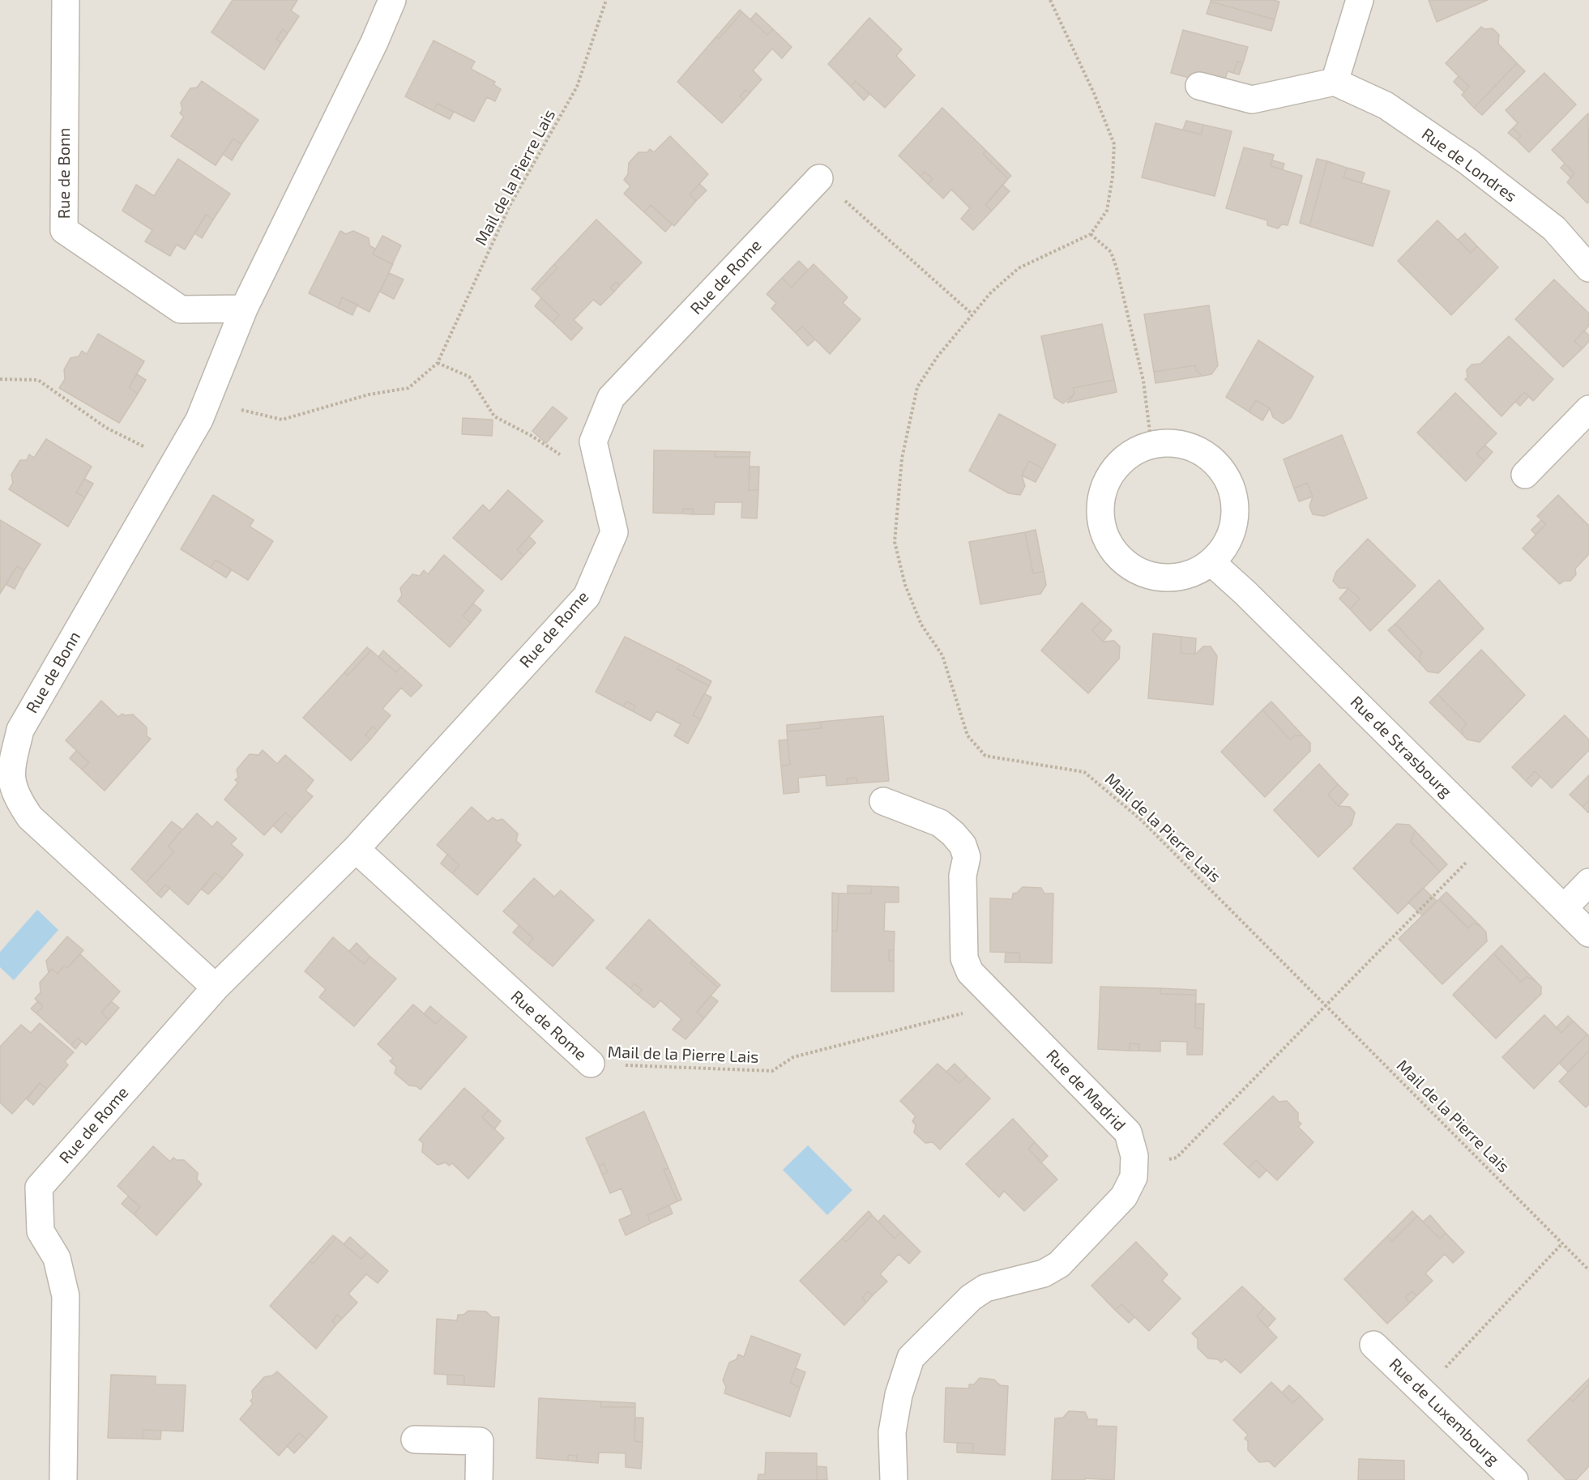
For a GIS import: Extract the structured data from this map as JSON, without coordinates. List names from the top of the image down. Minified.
{"streets":{"street":["Rue de Londres","Rue de Bonn","Rue de Rome","Rue de Strasbourg","Rue de Madrid","Rue de Luxembourg"],"path":["Mail de la Pierre Lais"]},"crossings":[["Rue de Bonn","Mail de la Pierre Lais"],["Rue de Bonn","Rue de Rome"],["Mail de la Pierre Lais","Rue de Rome"],["Mail de la Pierre Lais","Rue de Madrid"]]}
